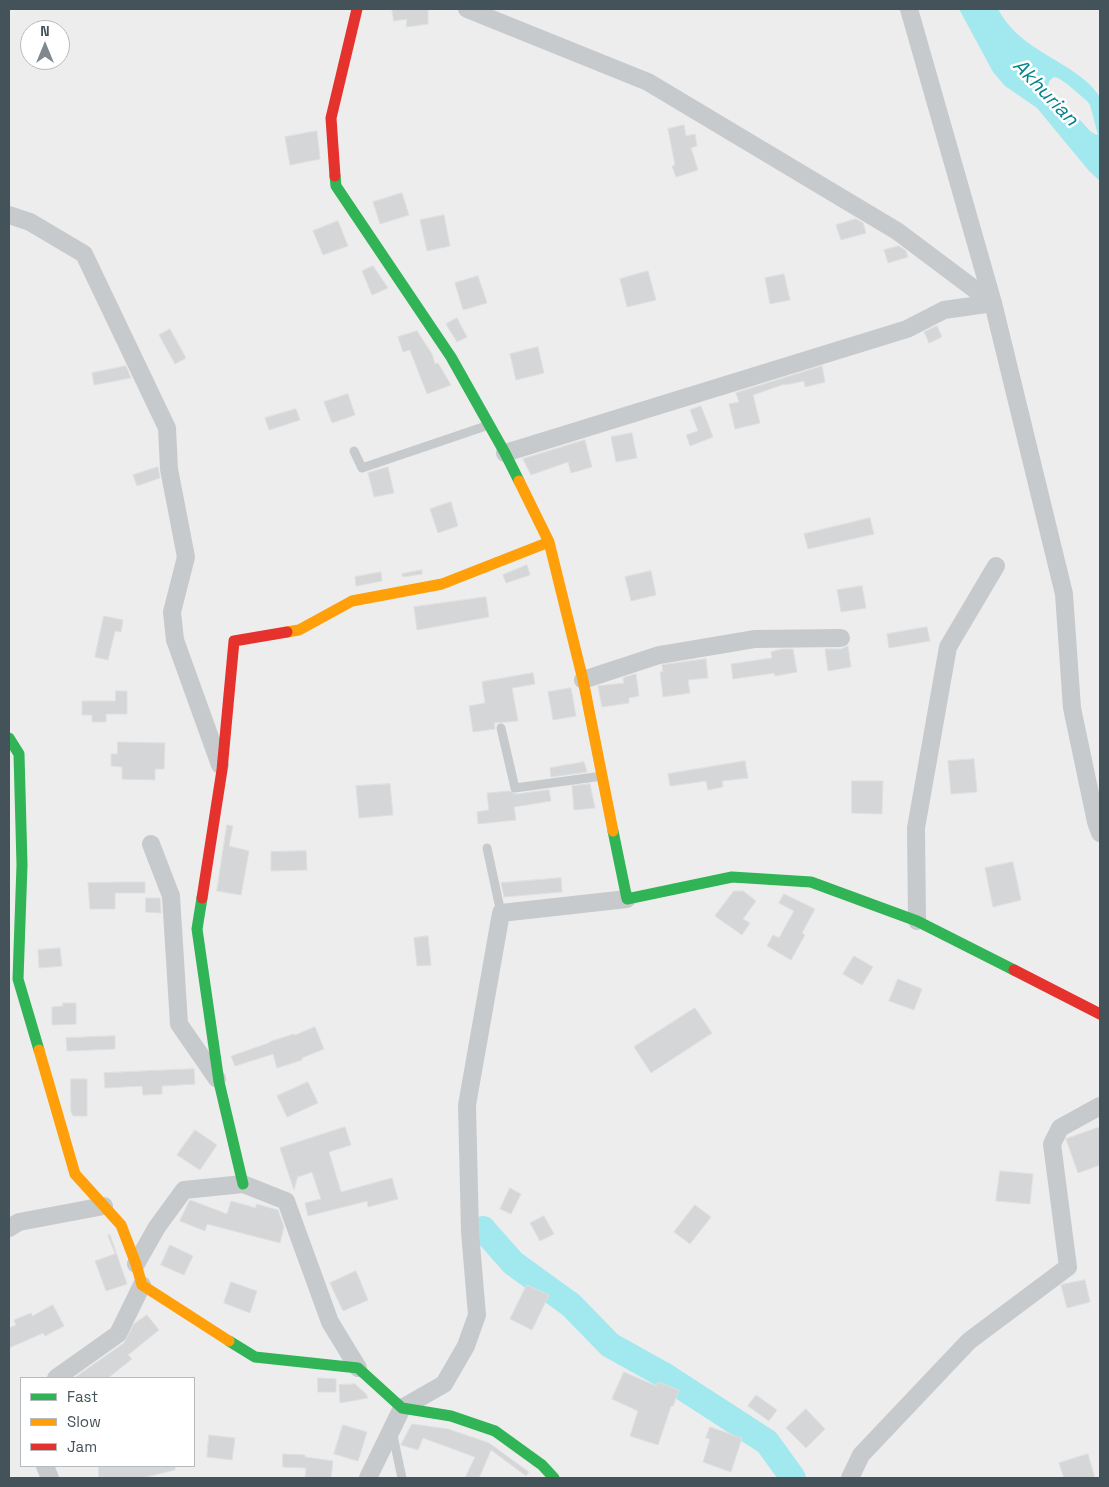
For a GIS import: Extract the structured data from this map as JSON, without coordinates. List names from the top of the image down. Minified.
{"water":["Akhurian"],"legend":["Fast","Slow","Jam"],"north":"top"}
